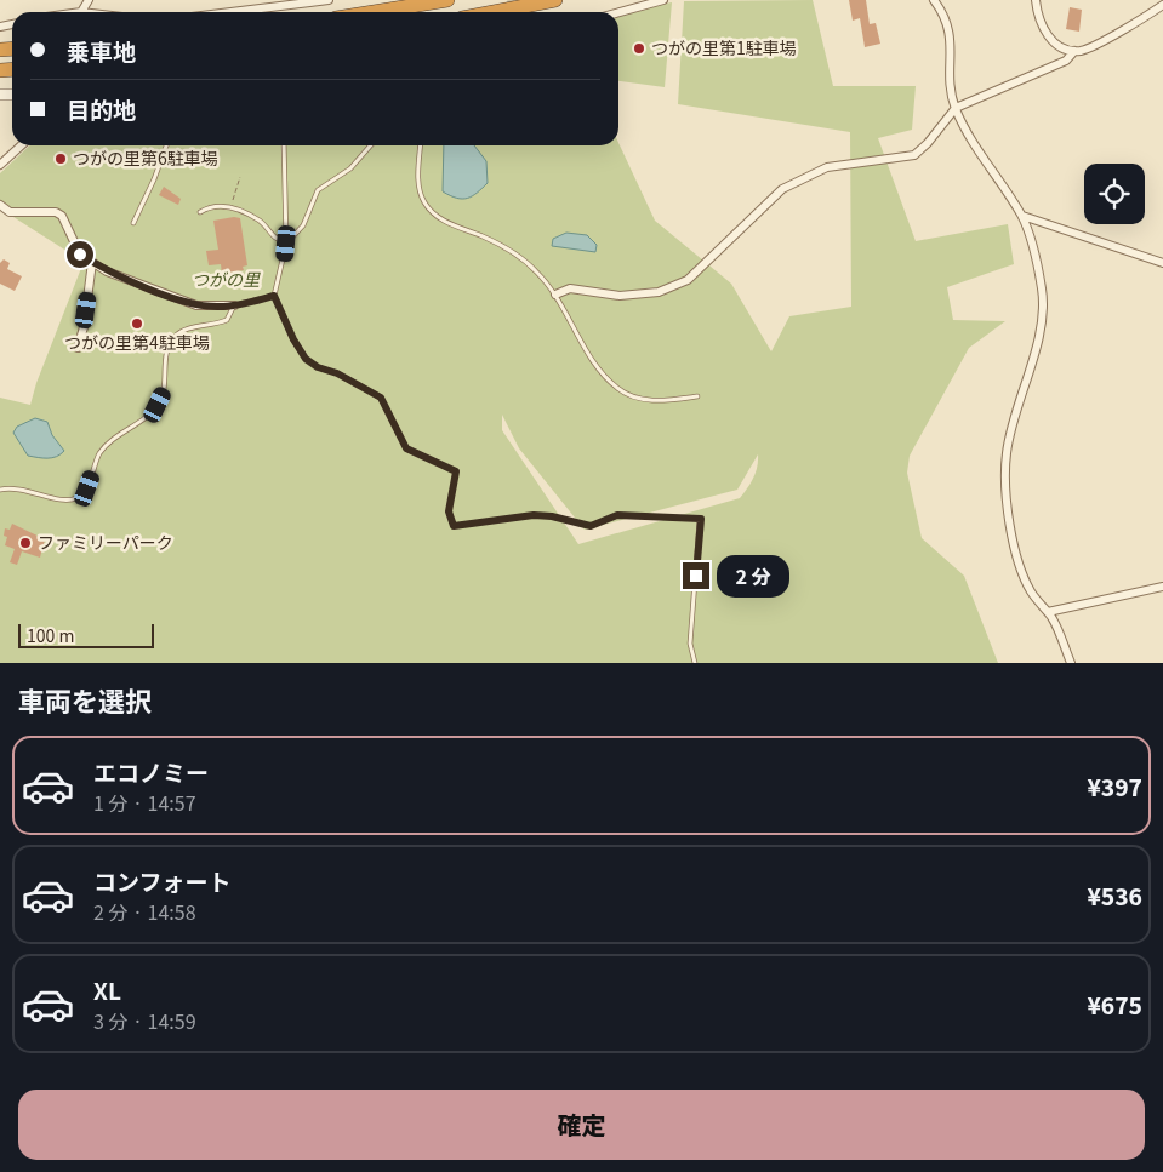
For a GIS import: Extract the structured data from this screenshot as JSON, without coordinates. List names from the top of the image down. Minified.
{"parks":["つがの里"],"places":["つがの里第1駐車場","つがの里第6駐車場","つがの里第4駐車場","ファミリーパーク"],"scale_bar":"100 m","page":{"banner":["乗車地","目的地"],"bubble":"2 分","scale":"100 m","heading":"車両を選択","list":[{"name":"エコノミー","note":"1 分 · 14:57","value":"¥397"},{"name":"コンフォート","note":"2 分 · 14:58","value":"¥536"},{"name":"XL","note":"3 分 · 14:59","value":"¥675"}],"buttons":"確定"}}
